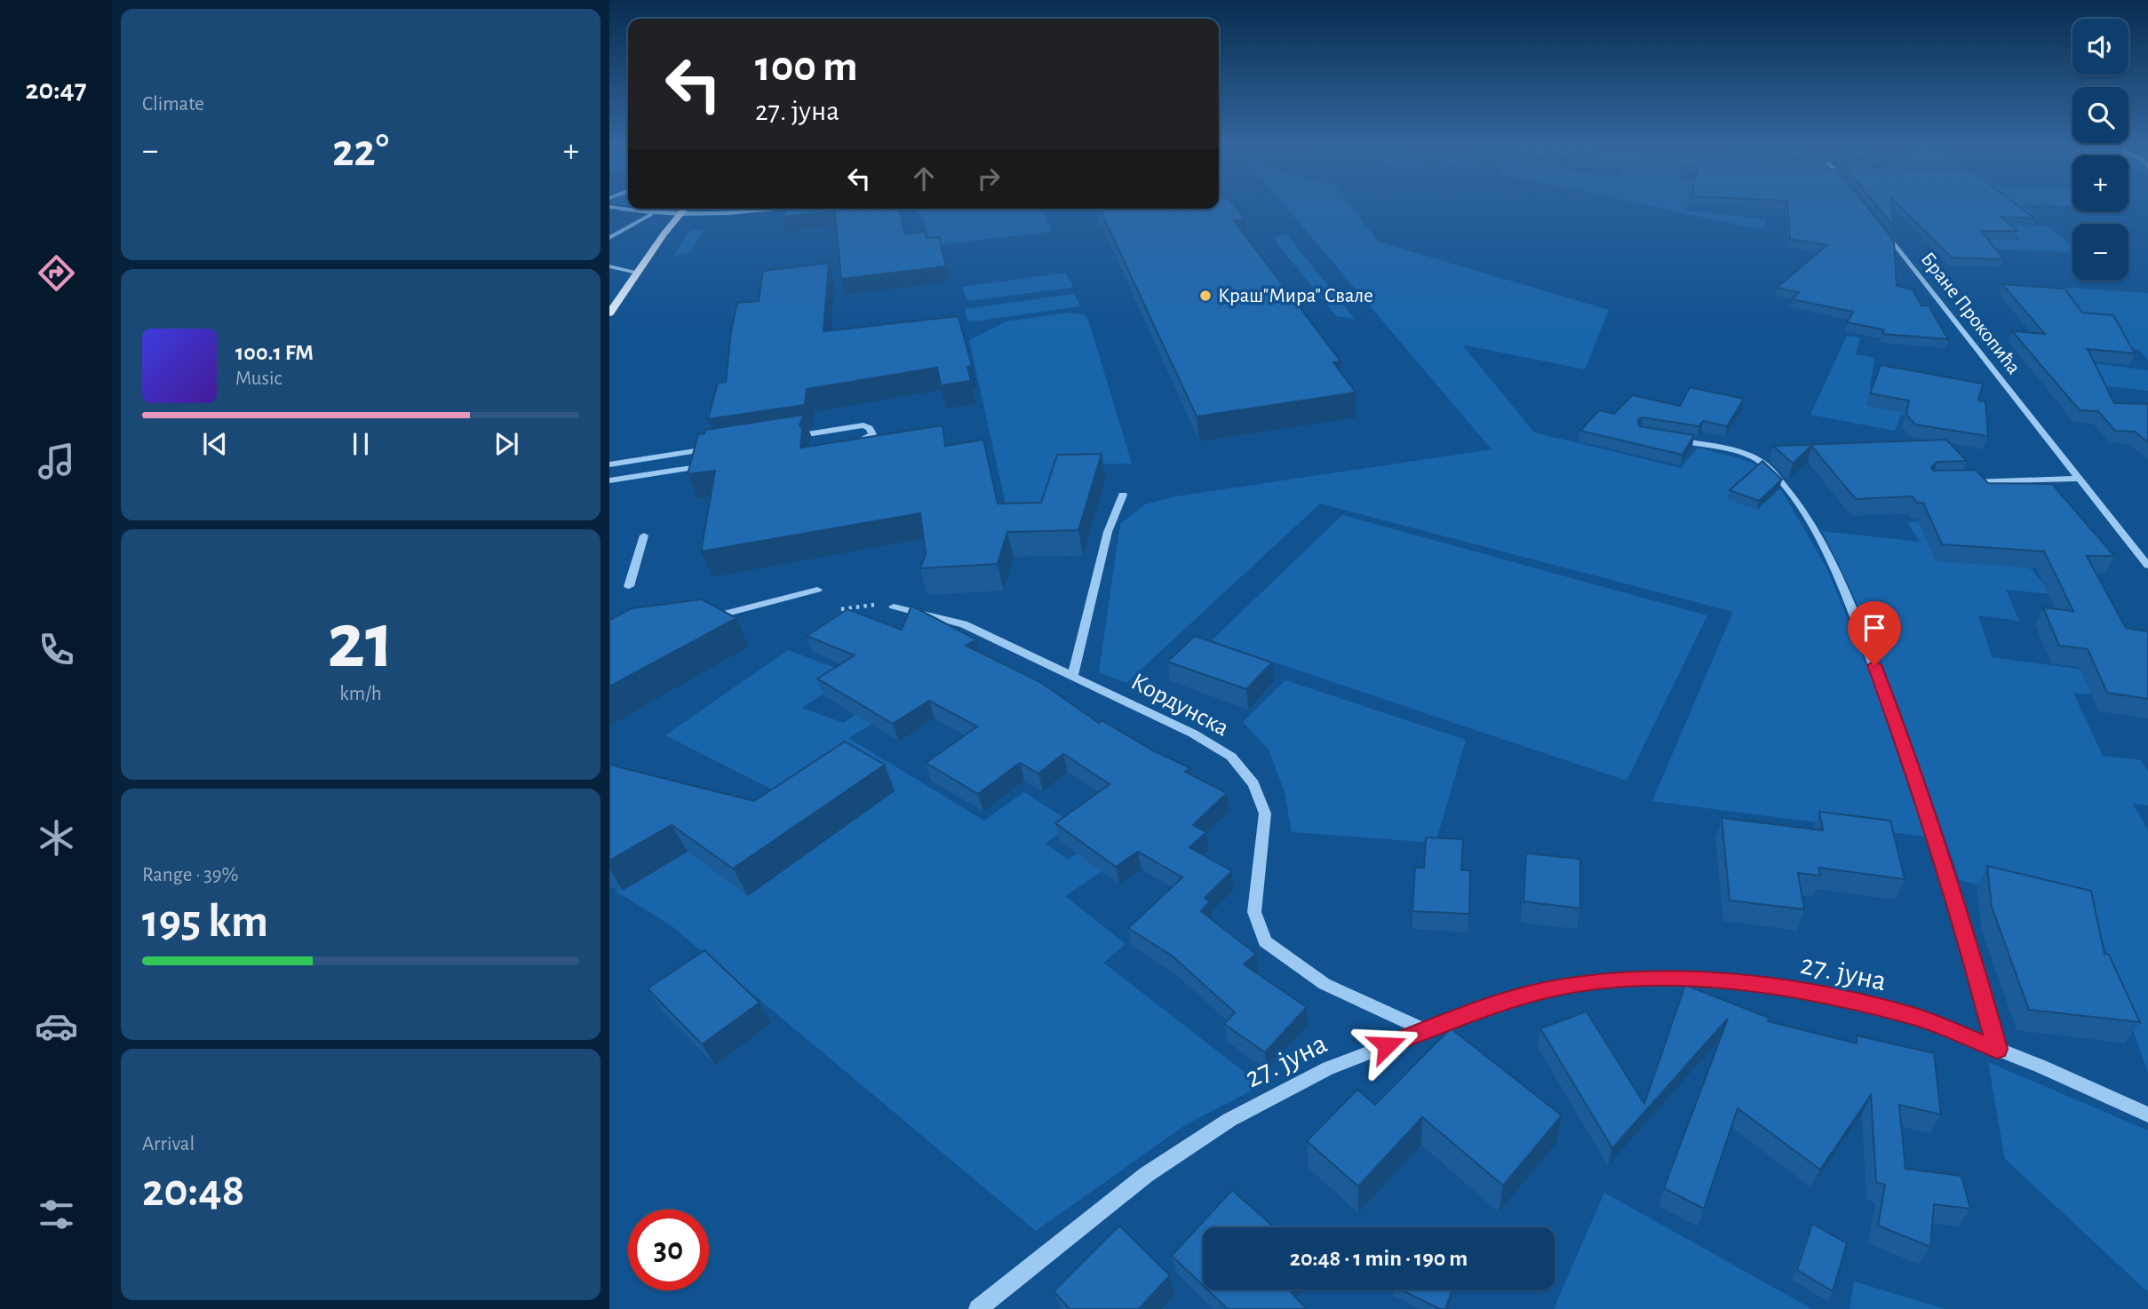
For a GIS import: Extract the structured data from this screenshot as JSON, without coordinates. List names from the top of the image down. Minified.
{"streets":{"street":["Бране Прокопића","Кордунска","27. јуна"]},"crossings":[["Кордунска","27. јуна"]],"places":["Краш\"Мира\" Свале"],"page":{"tabs":"20:47","tile":["Climate",["21","km/h"],["Range · 39%","195 km"],["Arrival","20:48"]],"map_buttons":["+","−"],"turn":["100 m","27. јуна"],"heat":["−","22°","+"],"song":["100.1 FM","Music"],"limit":"30","trip":"20:48 · 1 min · 190 m"}}
